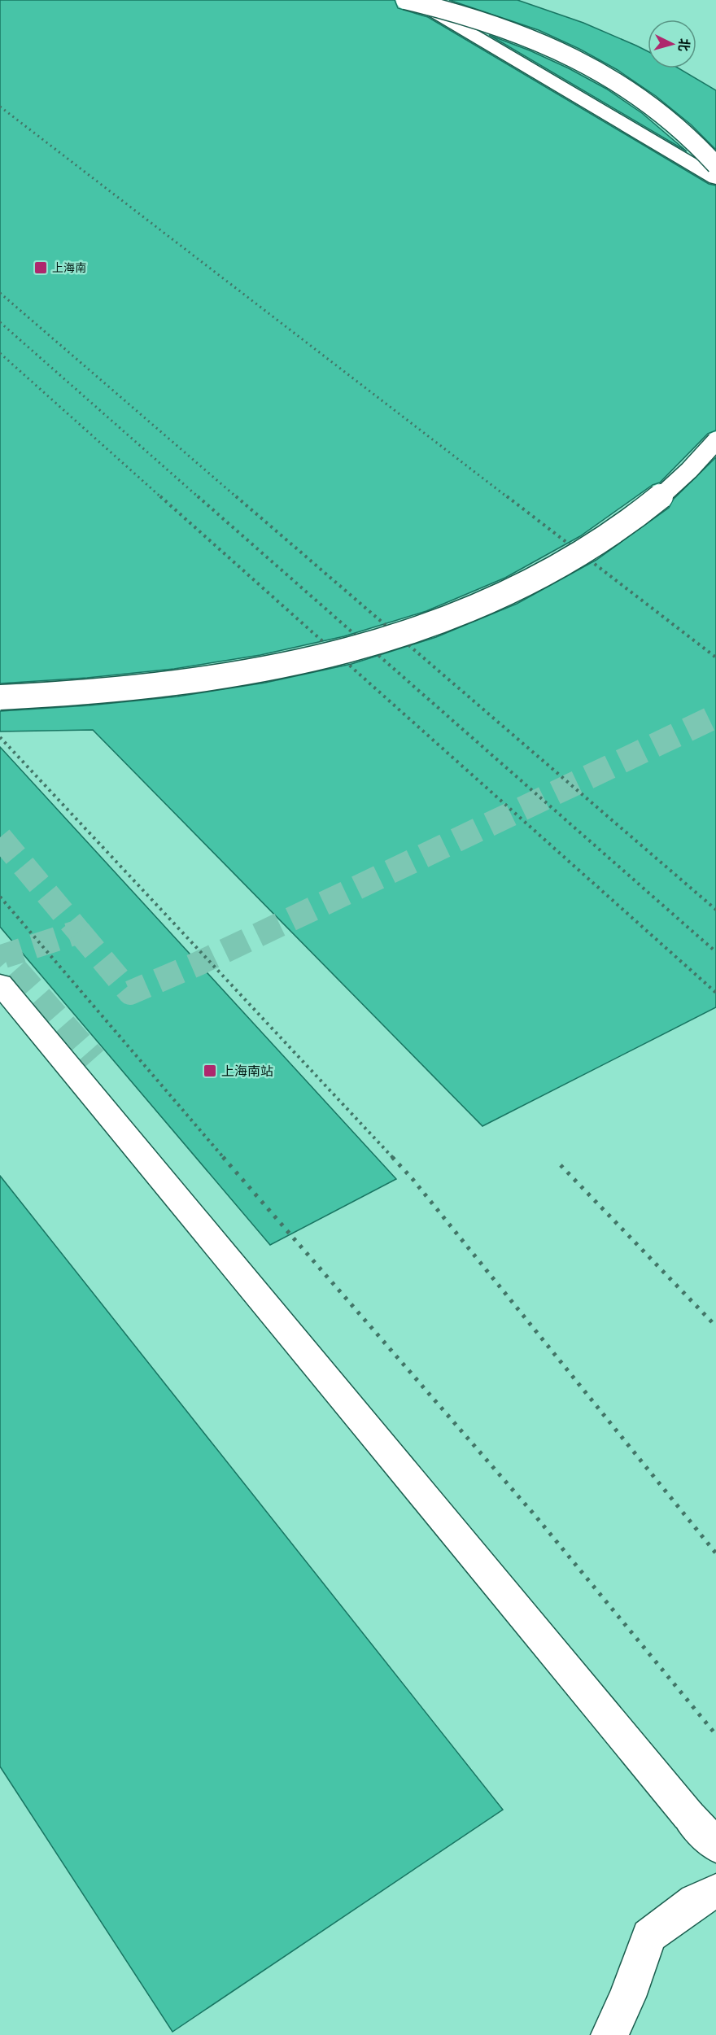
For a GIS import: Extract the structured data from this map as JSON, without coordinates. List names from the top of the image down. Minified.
{"places":{"transit":["上海南","上海南站"]},"north":"right"}
